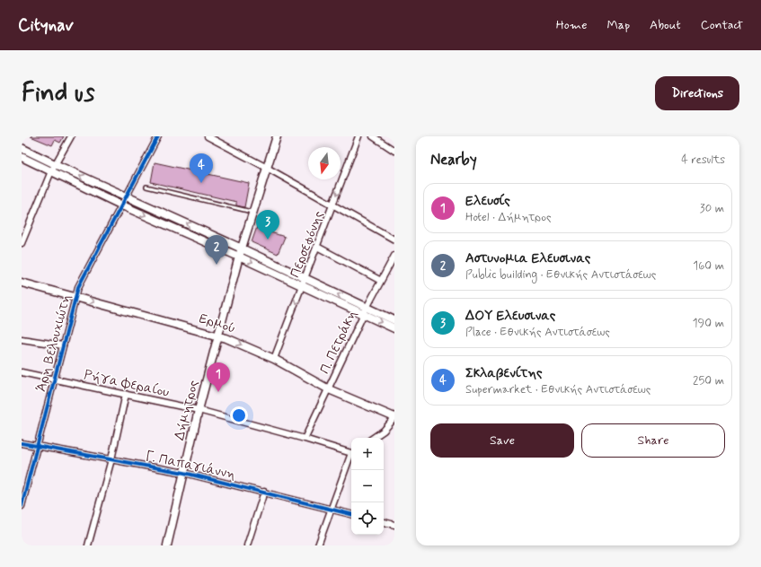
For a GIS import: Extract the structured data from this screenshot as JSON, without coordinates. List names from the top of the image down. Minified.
{"streets":{"street":["Περσεφόνης","Ερμού","Π. Πετράκη","Άρη Βελουχιώτη","Ρήγα Φεραίου","Δήμητρος","Γ. Παπαγιάννη"]},"crossings":[["Περσεφόνης","Ερμού"],["Ερμού","Π. Πετράκη"],["Ερμού","Άρη Βελουχιώτη"],["Ερμού","Δήμητρος"],["Π. Πετράκη","Ρήγα Φεραίου"],["Άρη Βελουχιώτη","Ρήγα Φεραίου"],["Άρη Βελουχιώτη","Γ. Παπαγιάννη"],["Ρήγα Φεραίου","Δήμητρος"],["Δήμητρος","Γ. Παπαγιάννη"]],"one_way":["Περσεφόνης","Ερμού"],"north":"bottom","page":{"header":"Citynav","nav":["Home","Map","About","Contact"],"buttons":["Directions",["Save","Share"]],"title":"Find us","heading":["Nearby","4 results"],"pins":["4","3","2","1"],"list":[{"mark":"1","name":"Ελευσίς","note":"Hotel · Δήμητρος","value":"30 m"},{"mark":"2","name":"Αστυνομια Ελευσινας","note":"Public building · Εθνικής Αντιστάσεως","value":"160 m"},{"mark":"3","name":"ΔΟΥ Ελευσινας","note":"Place · Εθνικής Αντιστάσεως","value":"190 m"},{"mark":"4","name":"Σκλαβενίτης","note":"Supermarket · Εθνικής Αντιστάσεως","value":"250 m"}],"map_buttons":["+","−"]}}
